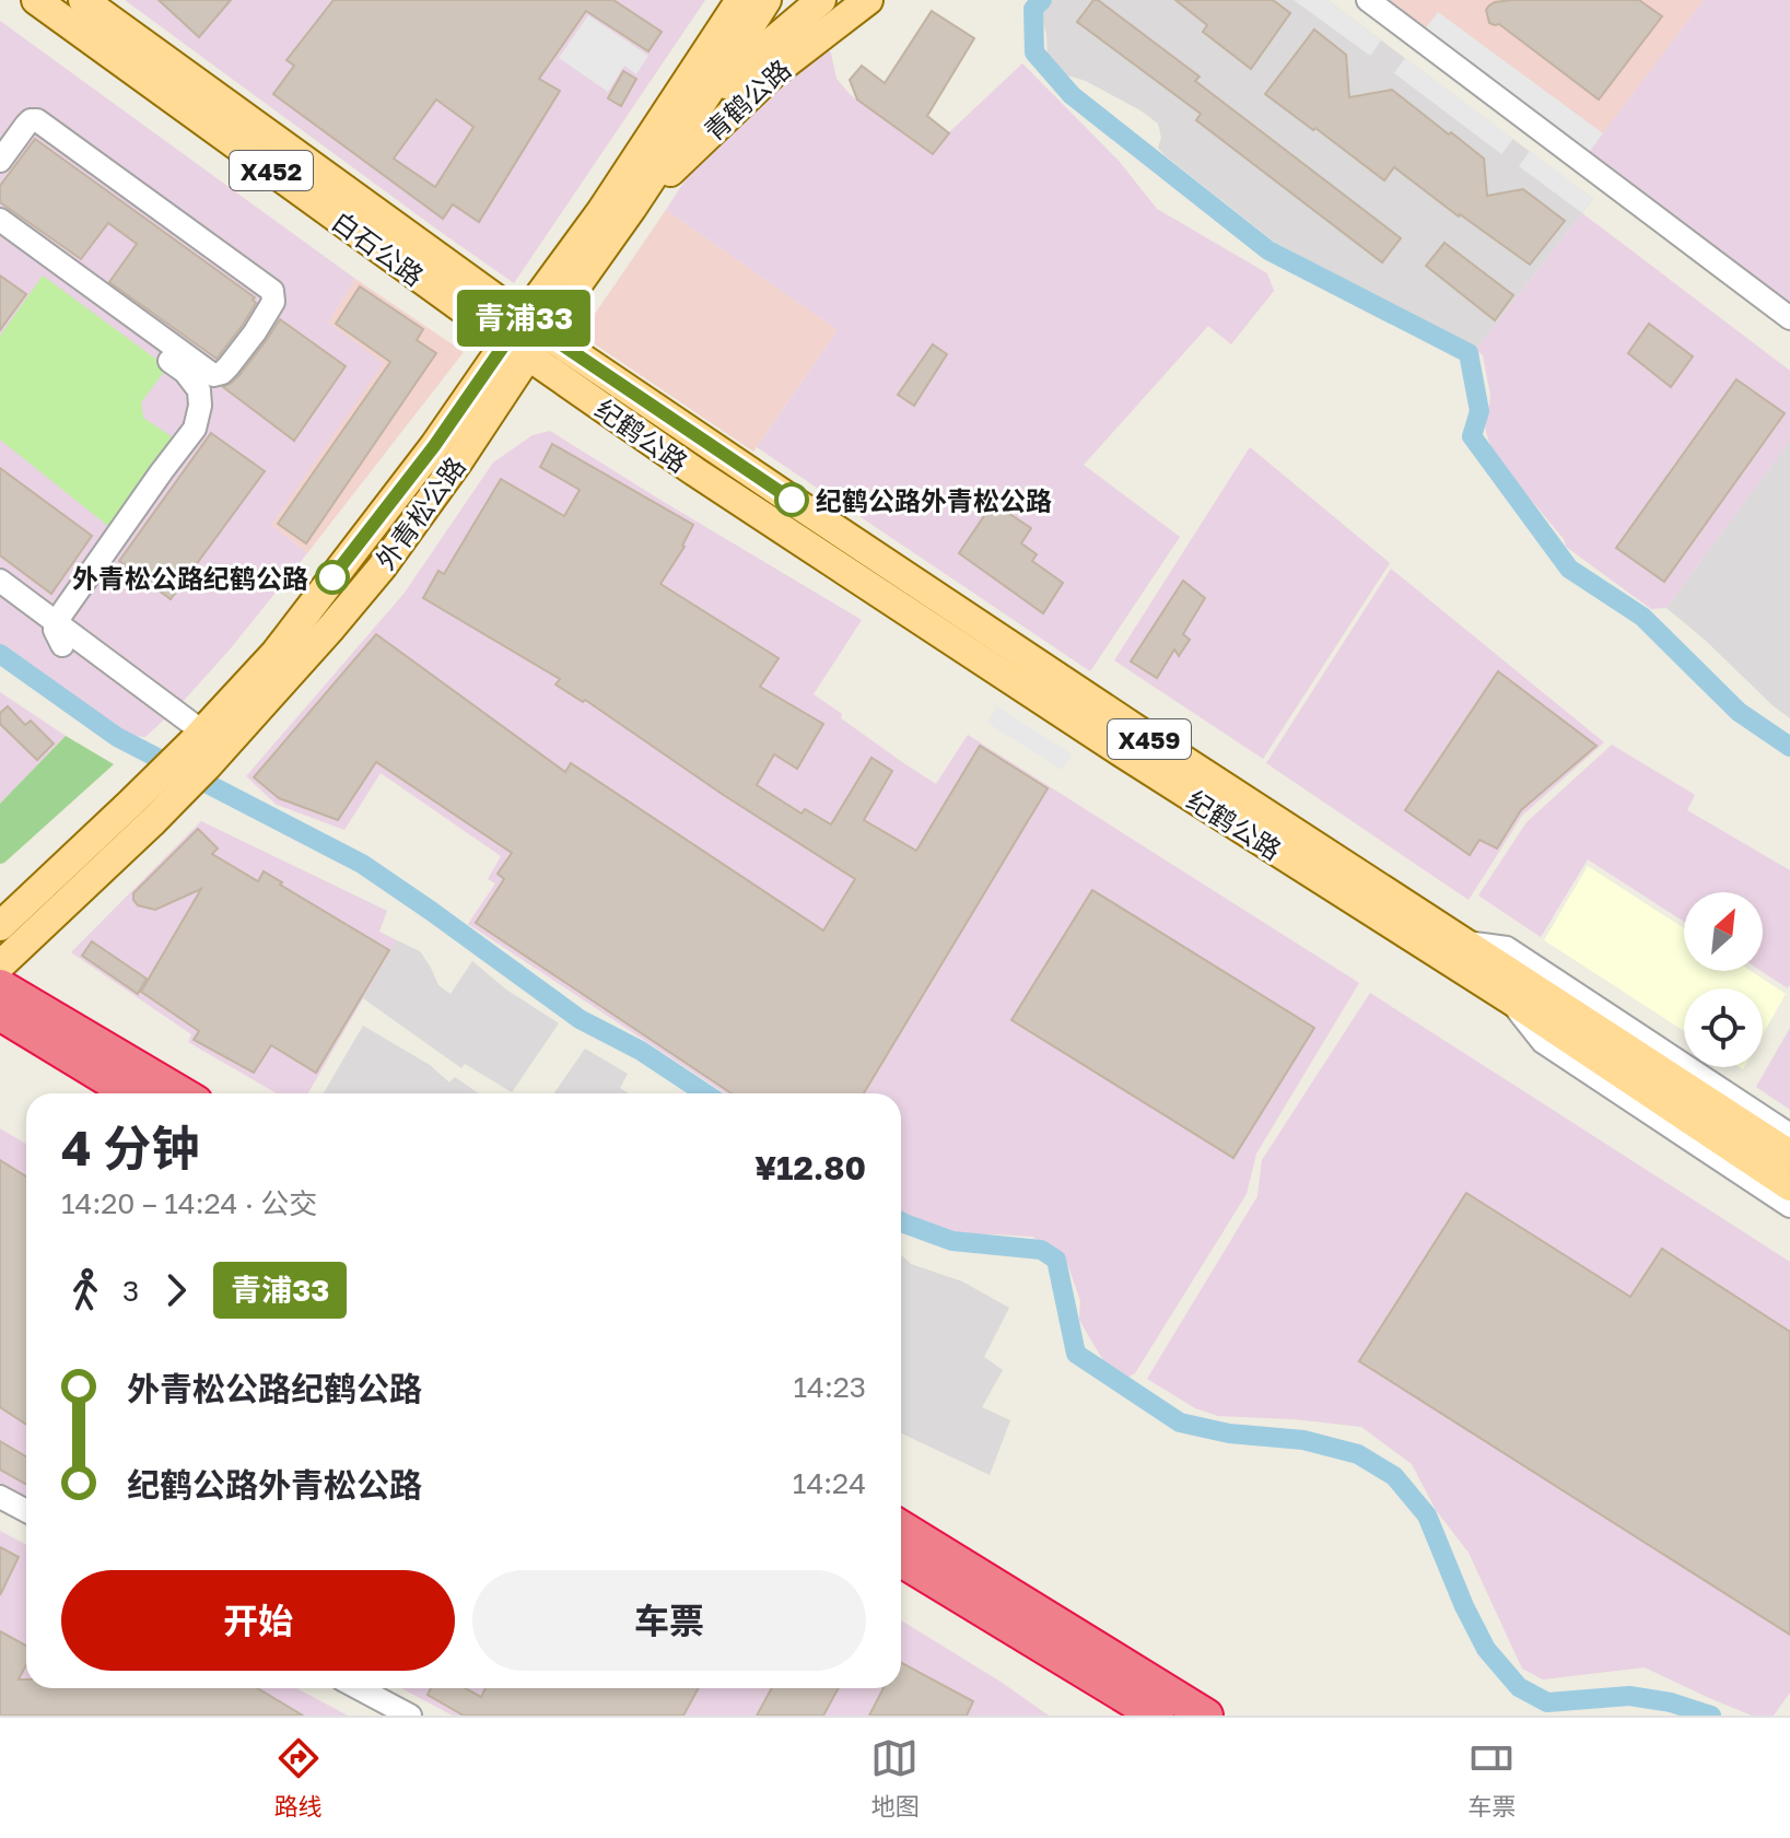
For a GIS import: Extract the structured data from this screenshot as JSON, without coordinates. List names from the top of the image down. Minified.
{"streets":{"main road":["青鹤公路","X452","白石公路","纪鹤公路","外青松公路","X459"]},"crossings":[["青鹤公路","外青松公路"],["白石公路","纪鹤公路"],["白石公路","外青松公路"],["纪鹤公路","外青松公路"]],"places":["纪鹤公路外青松公路","外青松公路纪鹤公路"],"lines":["bus line 青浦33"],"north":"top right","page":{"on_map":"青浦33","heading":["4 分钟","14:20 – 14:24 · 公交","¥12.80"],"legs":["3","青浦33"],"list":[{"name":"外青松公路纪鹤公路","value":"14:23"},{"name":"纪鹤公路外青松公路","value":"14:24"}],"buttons":["开始","车票"],"tabs":["路线","地图","车票"]}}
